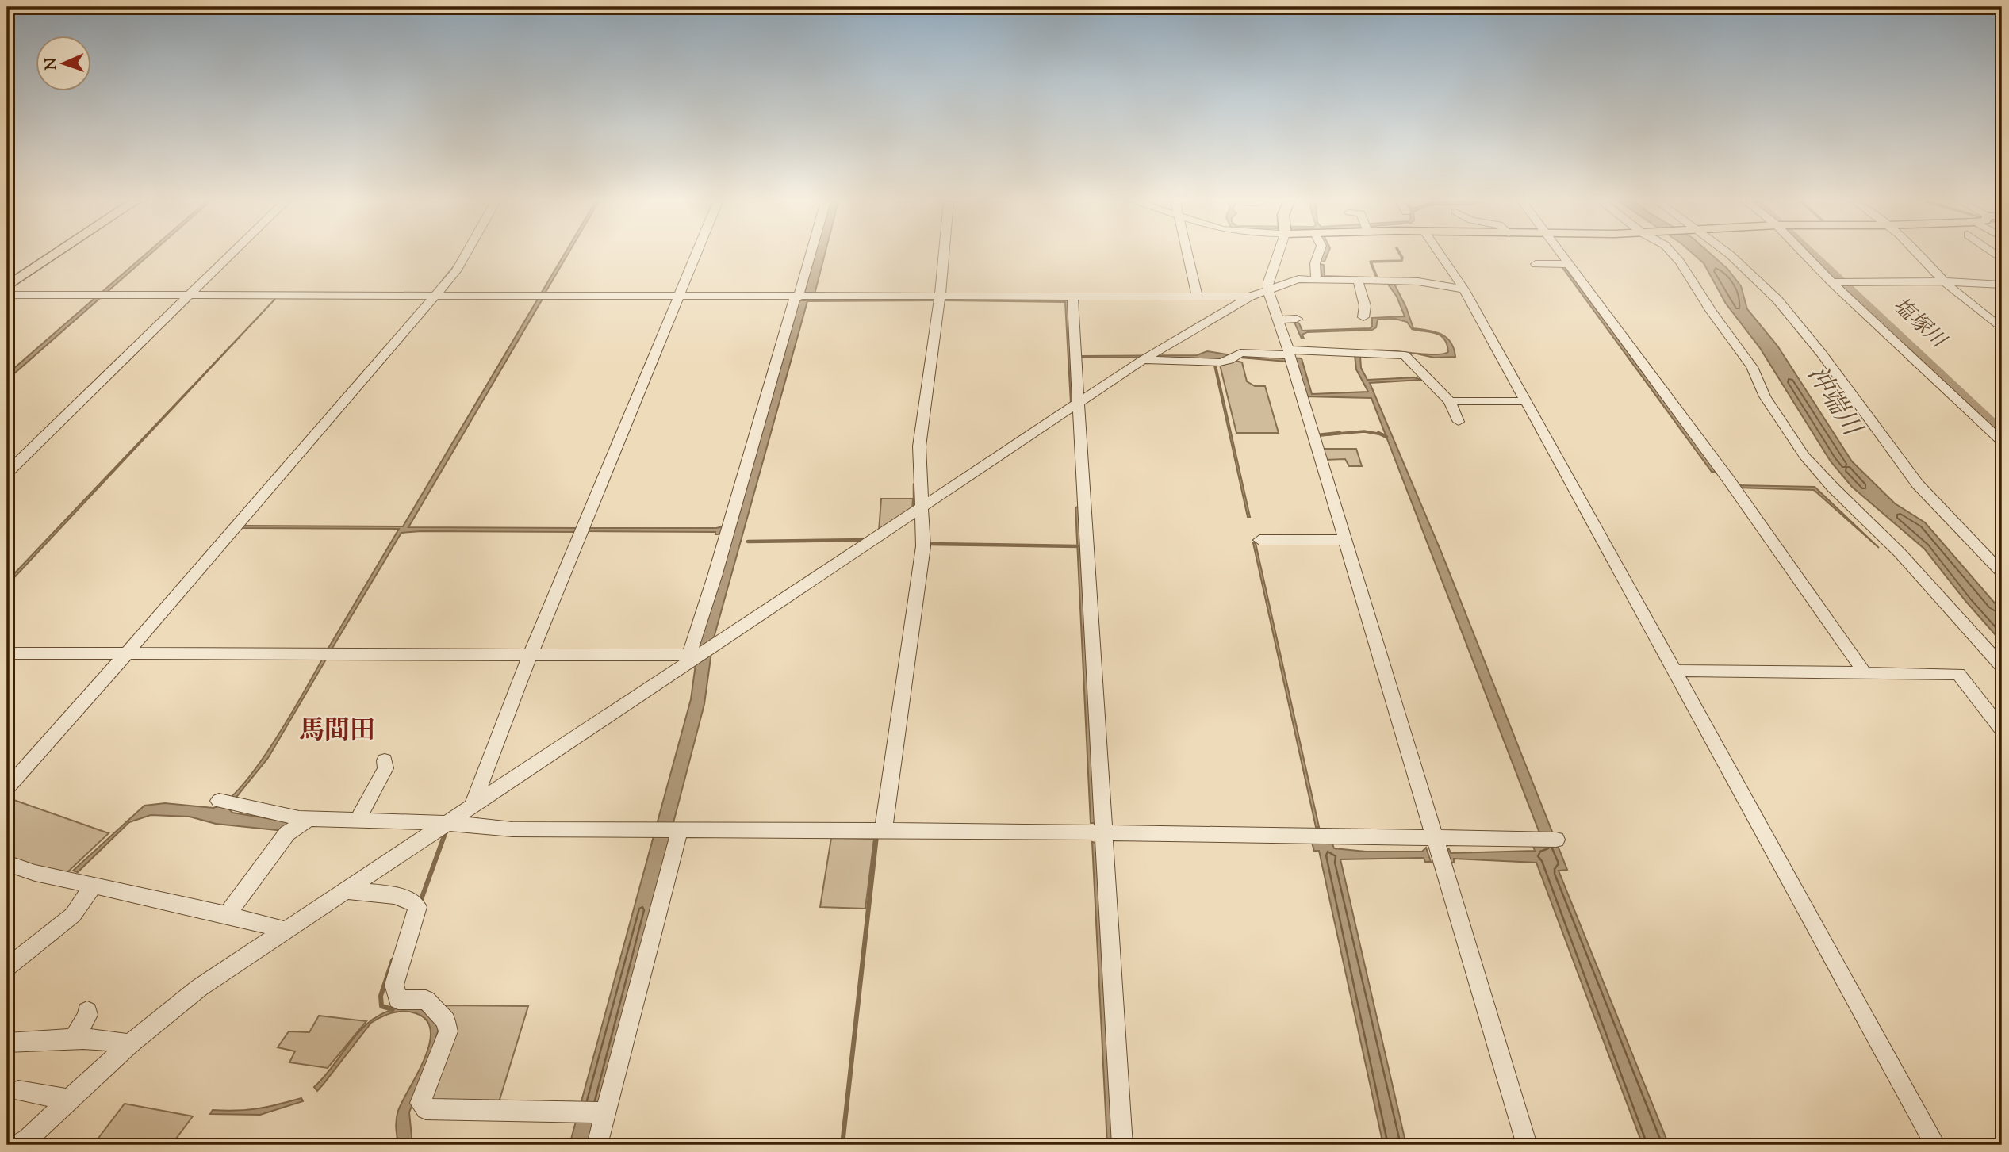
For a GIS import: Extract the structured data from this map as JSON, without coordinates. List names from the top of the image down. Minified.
{"districts":["馬間田"],"water":["塩塚川","沖端川"],"north":"left"}
